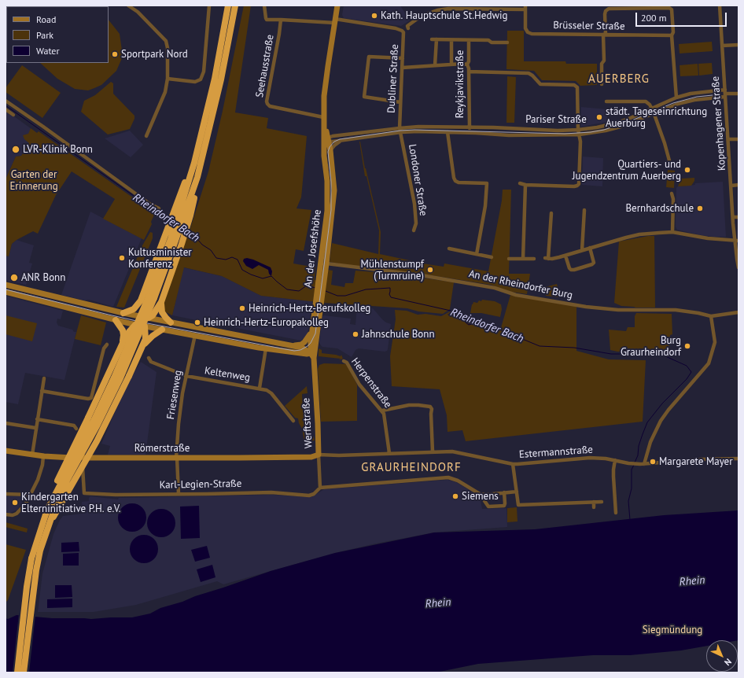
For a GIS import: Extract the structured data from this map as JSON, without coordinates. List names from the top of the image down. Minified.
{"streets":{"street":["Brüsseler Straße","Seehausstraße","Dubliner Straße","Reykjavikstraße","Pariser Straße","Kopenhagener Straße","Londoner Straße","An der Josefshöhe","An der Rheindorfer Burg","Keltenweg","Herpenstraße","Friesenweg","Werftstraße","Römerstraße","Estermannstraße","Karl-Legien-Straße"]},"crossings":[["Seehausstraße","An der Josefshöhe"],["Dubliner Straße","Pariser Straße"],["Dubliner Straße","An der Josefshöhe"],["Reykjavikstraße","Pariser Straße"],["Pariser Straße","Kopenhagener Straße"],["Pariser Straße","Londoner Straße"],["Pariser Straße","An der Josefshöhe"],["An der Josefshöhe","An der Rheindorfer Burg"],["An der Josefshöhe","Werftstraße"],["Keltenweg","Friesenweg"],["Herpenstraße","Estermannstraße"],["Friesenweg","Römerstraße"],["Friesenweg","Karl-Legien-Straße"],["Werftstraße","Römerstraße"],["Werftstraße","Estermannstraße"],["Werftstraße","Karl-Legien-Straße"],["Römerstraße","Estermannstraße"],["Römerstraße","Karl-Legien-Straße"]],"districts":["AUERBERG","GRAURHEINDORF"],"water":["Rheindorfer Bach","Rhein"],"parks":["Garten der Erinnerung","Siegmündung"],"places":["Kath. Hauptschule St.Hedwig","Sportpark Nord","städt. Tageseinrichtung Auerburg","LVR-Klinik Bonn","Quartiers- und Jugendzentrum Auerberg","Bernhardschule","Kultusminister Konferenz","Mühlenstumpf (Turmruine)","ANR Bonn","Heinrich-Hertz-Berufskolleg","Heinrich-Hertz-Europakolleg","Jahnschule Bonn","Burg Graurheindorf","Margarete Mayer","Siemens","Kindergarten Elterninitiative P.H. e.V."],"legend":["Road","Park","Water"],"scale_bar":"200 m","north":"bottom right"}
